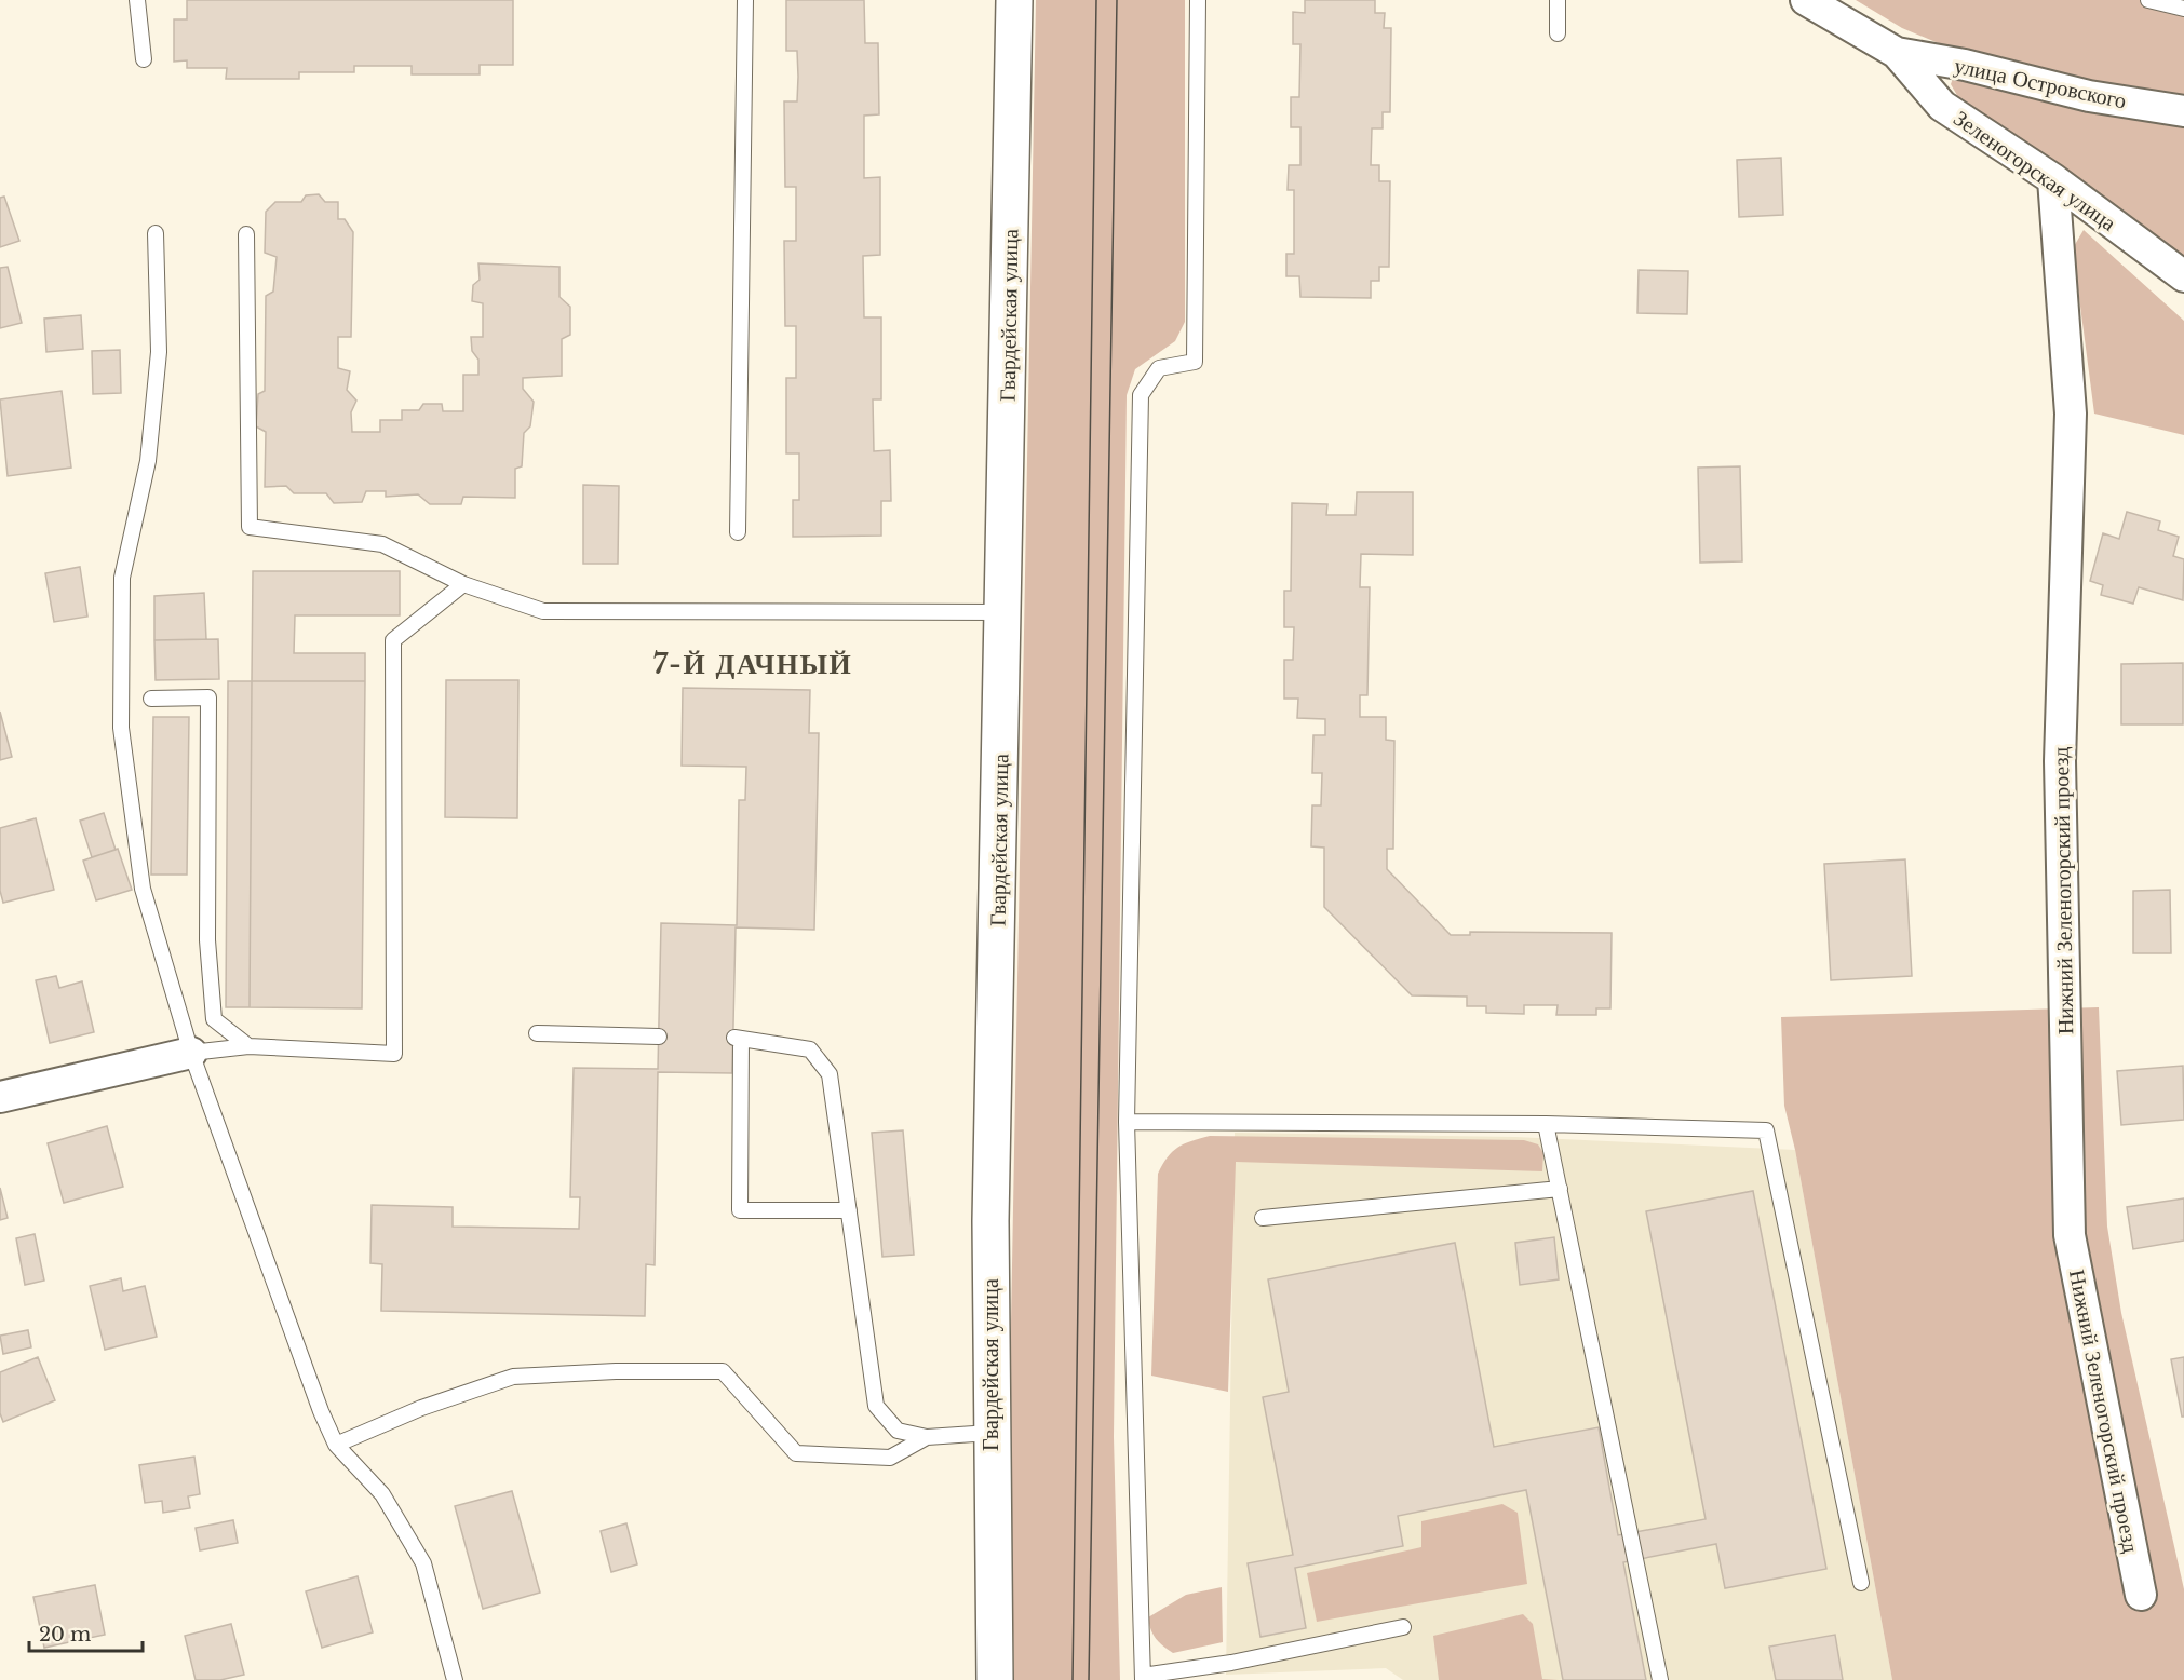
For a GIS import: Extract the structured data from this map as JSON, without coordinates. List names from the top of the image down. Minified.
{"streets":{"street":["улица Островского","Зеленогорская улица","Гвардейская улица","Нижний Зеленогорский проезд"]},"crossings":[["улица Островского","Зеленогорская улица"],["Зеленогорская улица","Нижний Зеленогорский проезд"]],"districts":["7-Й ДАЧНЫЙ"],"scale_bar":"20 m"}
